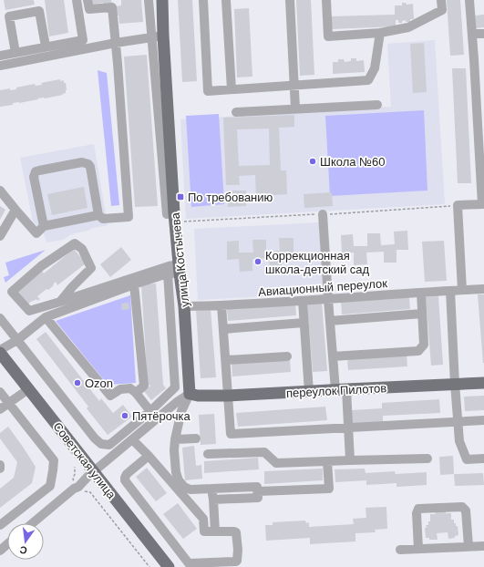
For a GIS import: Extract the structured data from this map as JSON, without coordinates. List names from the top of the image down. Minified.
{"streets":{"main road":["улица Костычева","переулок Пилотов","Советская улица"],"street":["Авиационный переулок"]},"crossings":[["улица Костычева","Авиационный переулок"],["улица Костычева","переулок Пилотов"]],"places":{"other":["Школа №60","Коррекционная школа-детский сад","Ozon","Пятёрочка"],"transit":["По требованию"]},"north":"bottom"}
